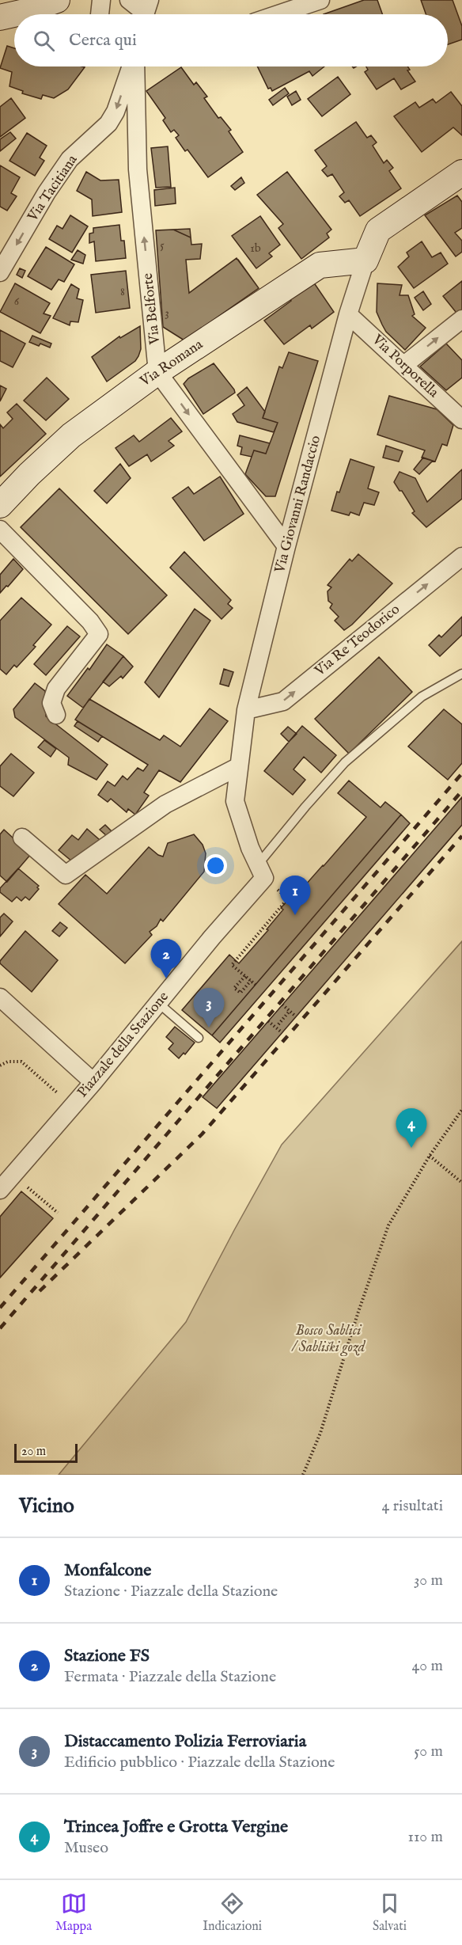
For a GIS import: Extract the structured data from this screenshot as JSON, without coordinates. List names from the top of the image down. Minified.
{"streets":{"street":["Via Tacitiana","Via Belforte","Via Romana","Via Porporella","Via Giovanni Randaccio","Via Re Teodorico","Piazzale della Stazione"]},"crossings":[["Via Belforte","Via Romana"],["Via Romana","Via Giovanni Randaccio"],["Via Porporella","Via Giovanni Randaccio"],["Via Giovanni Randaccio","Via Re Teodorico"],["Via Giovanni Randaccio","Piazzale della Stazione"]],"one_way":["Via Tacitiana","Via Belforte","Via Re Teodorico"],"parks":["Bosco Sablici / Sabliški gozd"],"house_numbers":["5","1b","8","6","3"],"scale_bar":"20 m","page":{"search":"Cerca qui","pins":["1","2","3","4"],"scale":"20 m","heading":["Vicino","4 risultati"],"list":[{"mark":"1","name":"Monfalcone","note":"Stazione · Piazzale della Stazione","value":"30 m"},{"mark":"2","name":"Stazione FS","note":"Fermata · Piazzale della Stazione","value":"40 m"},{"mark":"3","name":"Distaccamento Polizia Ferroviaria","note":"Edificio pubblico · Piazzale della Stazione","value":"50 m"},{"mark":"4","name":"Trincea Joffre e Grotta Vergine","note":"Museo","value":"110 m"}],"nav":["Mappa","Indicazioni","Salvati"]}}
